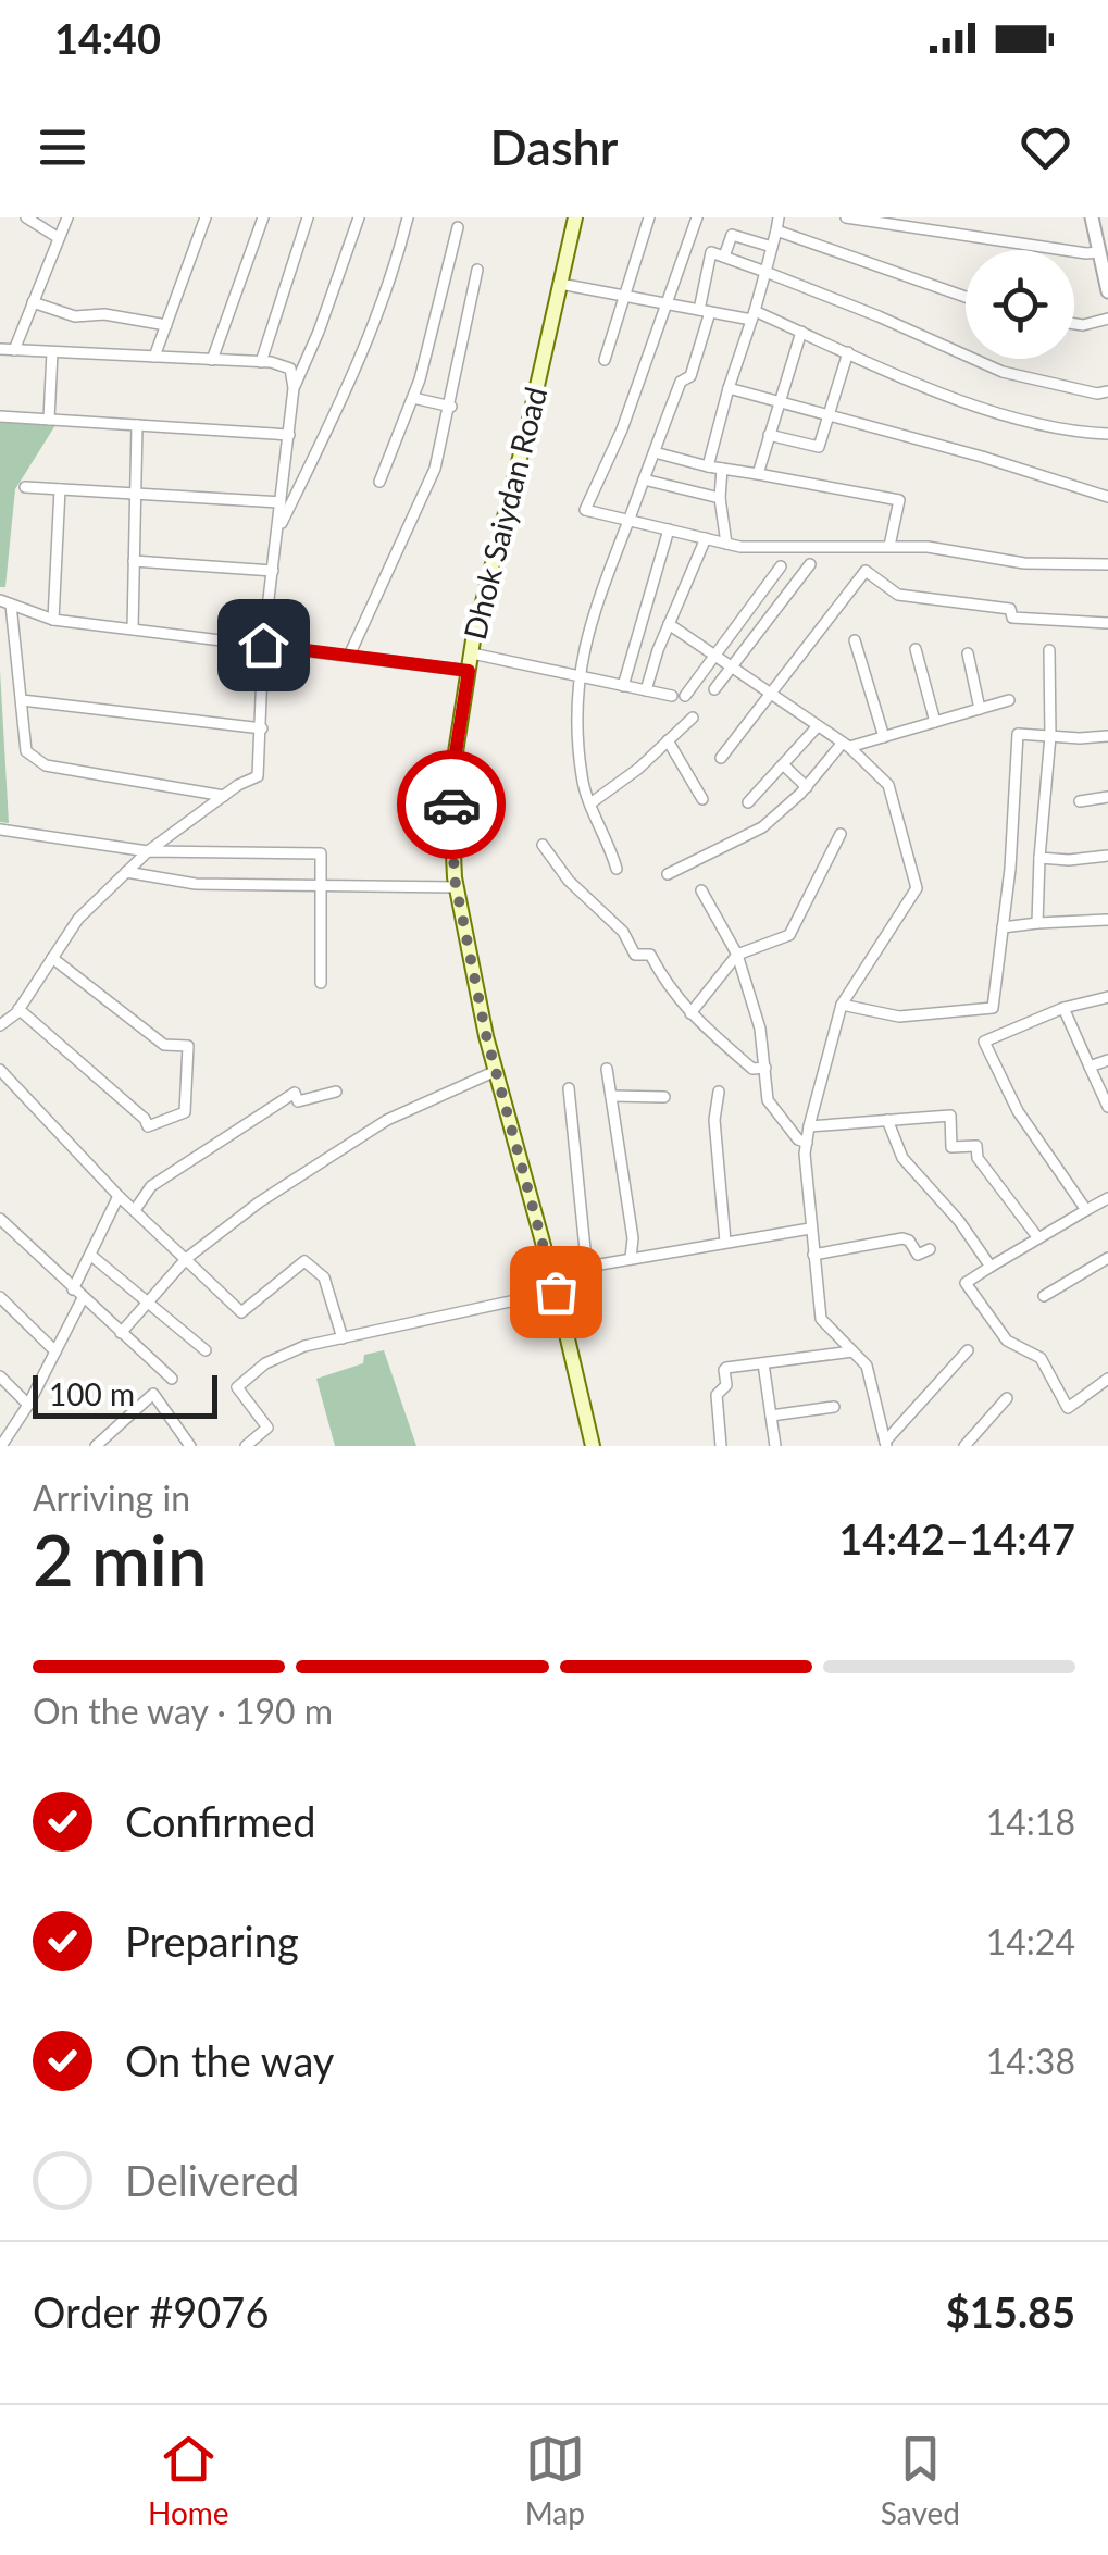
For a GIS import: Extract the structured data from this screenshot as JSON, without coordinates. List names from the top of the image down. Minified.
{"streets":{"main road":["Dhok Saiydan Road"]},"scale_bar":"100 m","page":{"status":"14:40","header":"Dashr","scale":"100 m","heading":["2 min","Arriving in","14:42–14:47"],"panel":["Order #9076","$15.85"],"bar":"On the way · 190 m","list":[["Confirmed","14:18"],["Preparing","14:24"],["On the way","14:38"],"Delivered"],"tabs":["Home","Map","Saved"]}}
